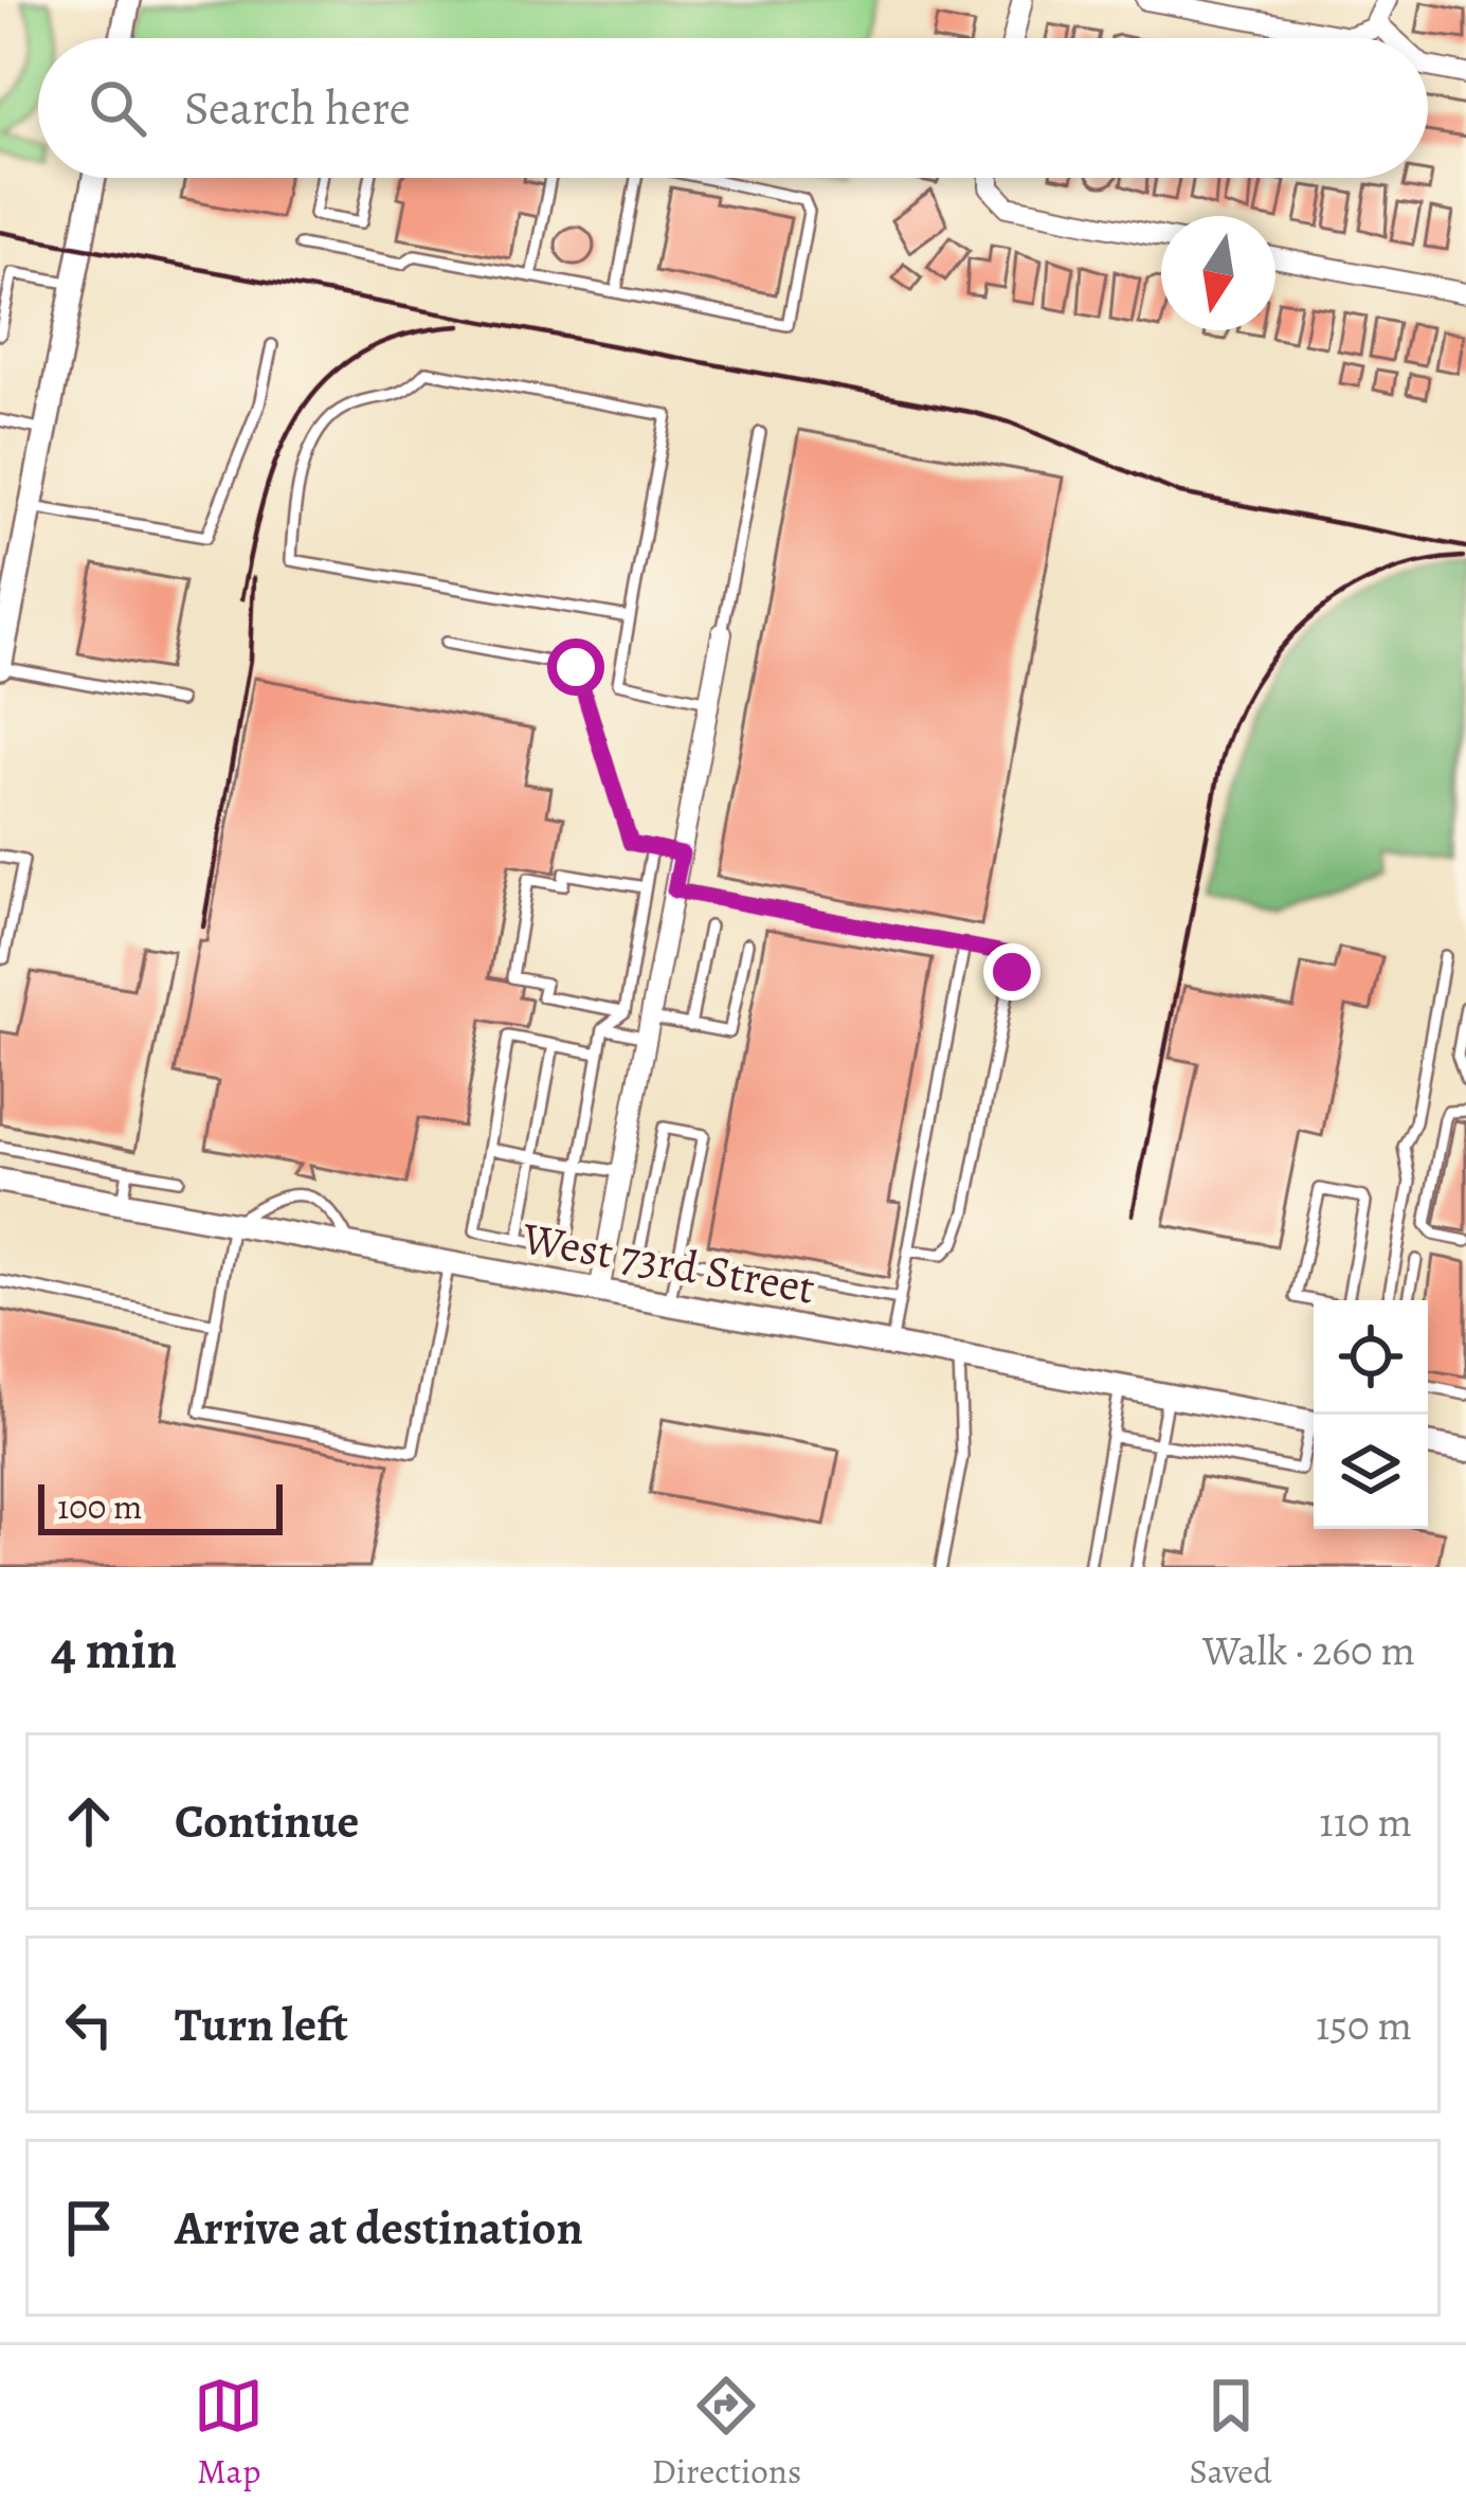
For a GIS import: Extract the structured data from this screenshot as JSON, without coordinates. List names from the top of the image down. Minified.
{"streets":{"street":["West 73rd Street"]},"scale_bar":"100 m","north":"bottom","page":{"search":"Search here","scale":"100 m","heading":["4 min","Walk · 260 m"],"list":[["Continue","110 m"],["Turn left","150 m"],"Arrive at destination"],"nav":["Map","Directions","Saved"]}}
